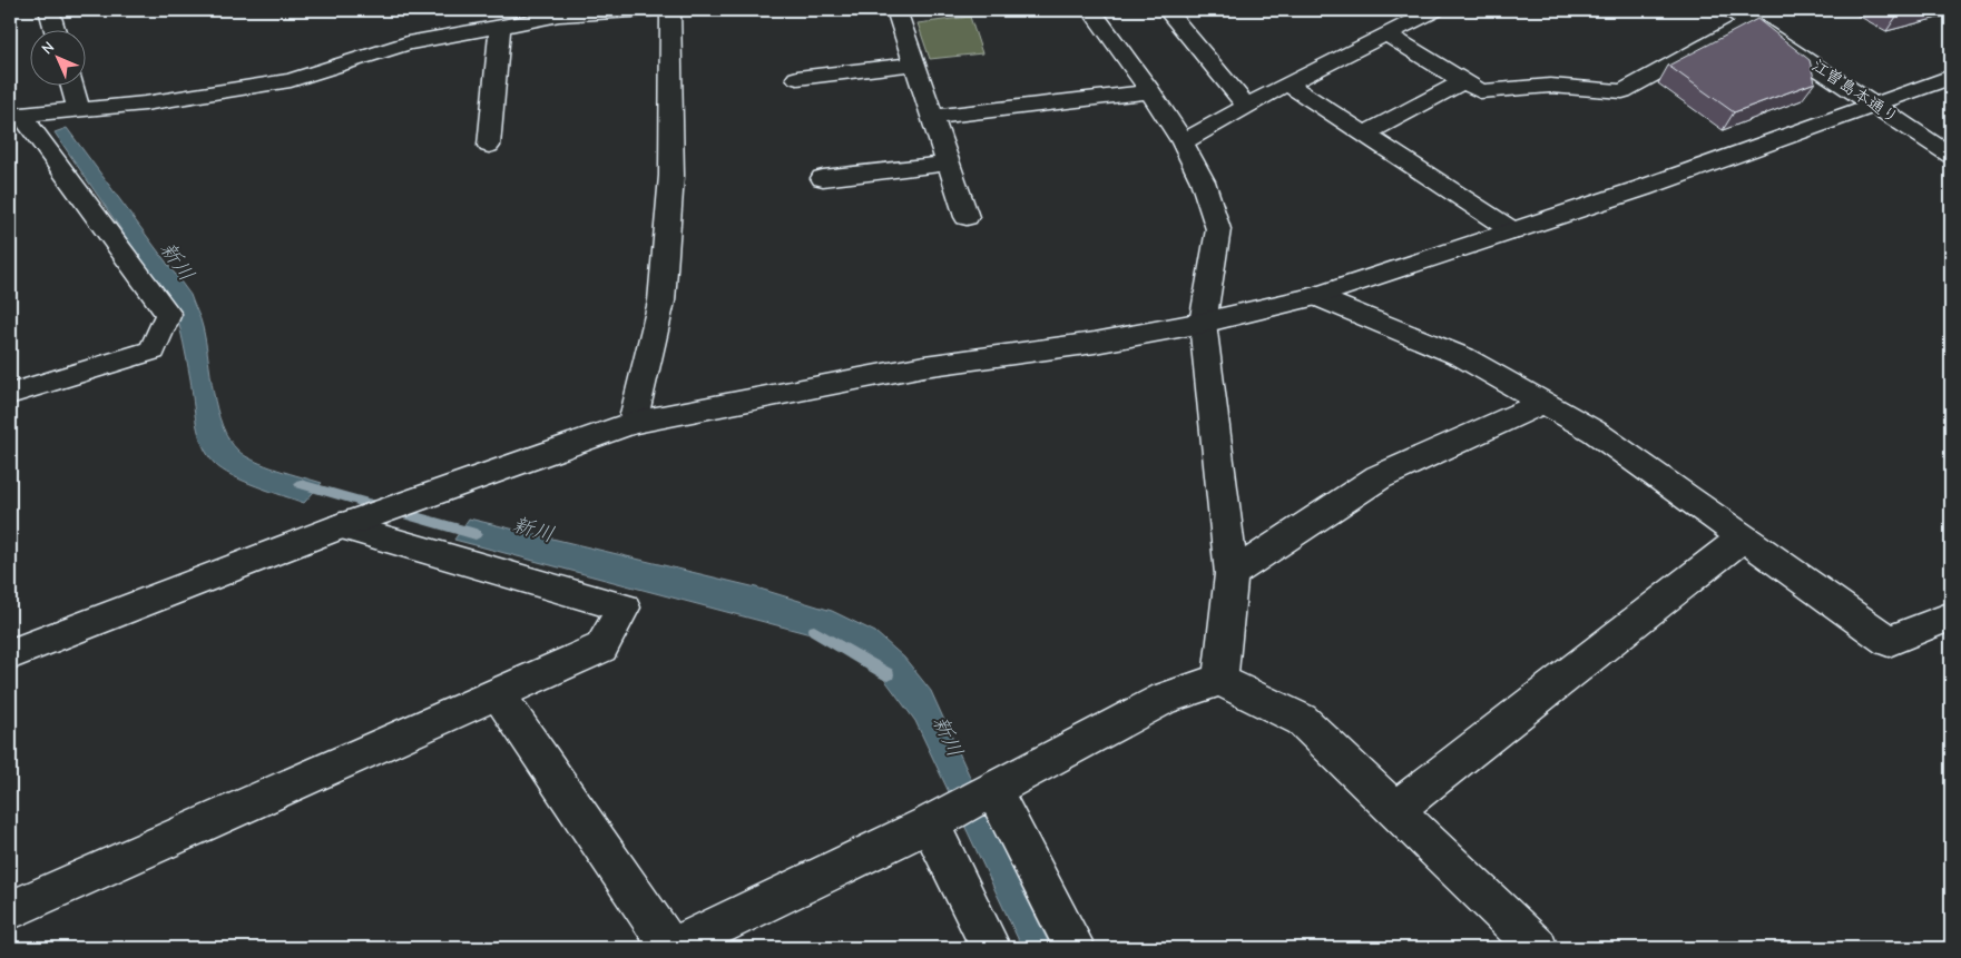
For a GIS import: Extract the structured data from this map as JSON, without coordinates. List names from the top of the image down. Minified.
{"streets":{"street":["江曽島本通り"]},"water":["新川"],"north":"top left"}
